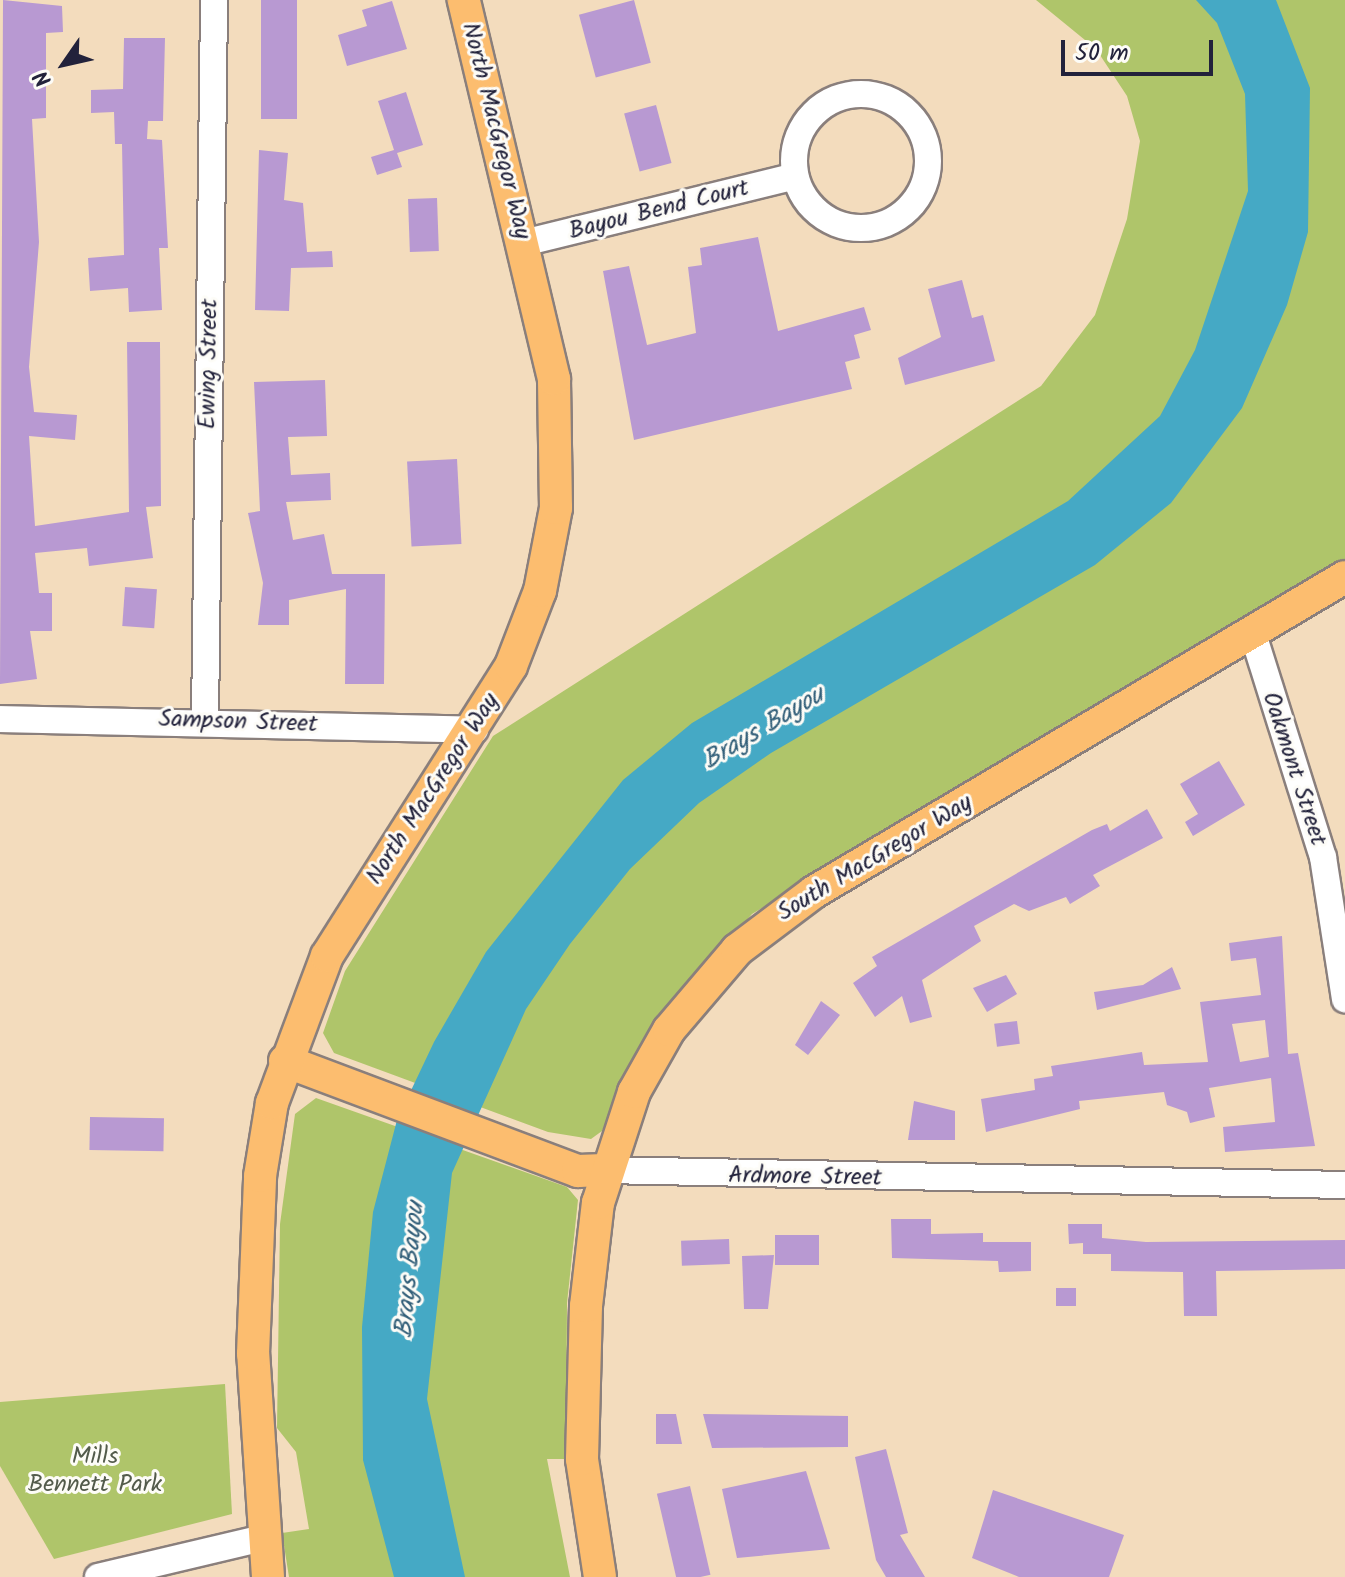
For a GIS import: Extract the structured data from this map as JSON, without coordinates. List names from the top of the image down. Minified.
{"streets":{"main road":["North MacGregor Way","South MacGregor Way","Ardmore Street"],"street":["Bayou Bend Court","Ewing Street","Sampson Street","Oakmont Street"]},"crossings":[["North MacGregor Way","Bayou Bend Court"],["North MacGregor Way","Sampson Street"],["North MacGregor Way","Ardmore Street"],["Ewing Street","Sampson Street"],["Oakmont Street","South MacGregor Way"],["South MacGregor Way","Ardmore Street"]],"water":["Brays Bayou"],"parks":["Mills Bennett Park"],"scale_bar":"50 m","north":"bottom left"}
